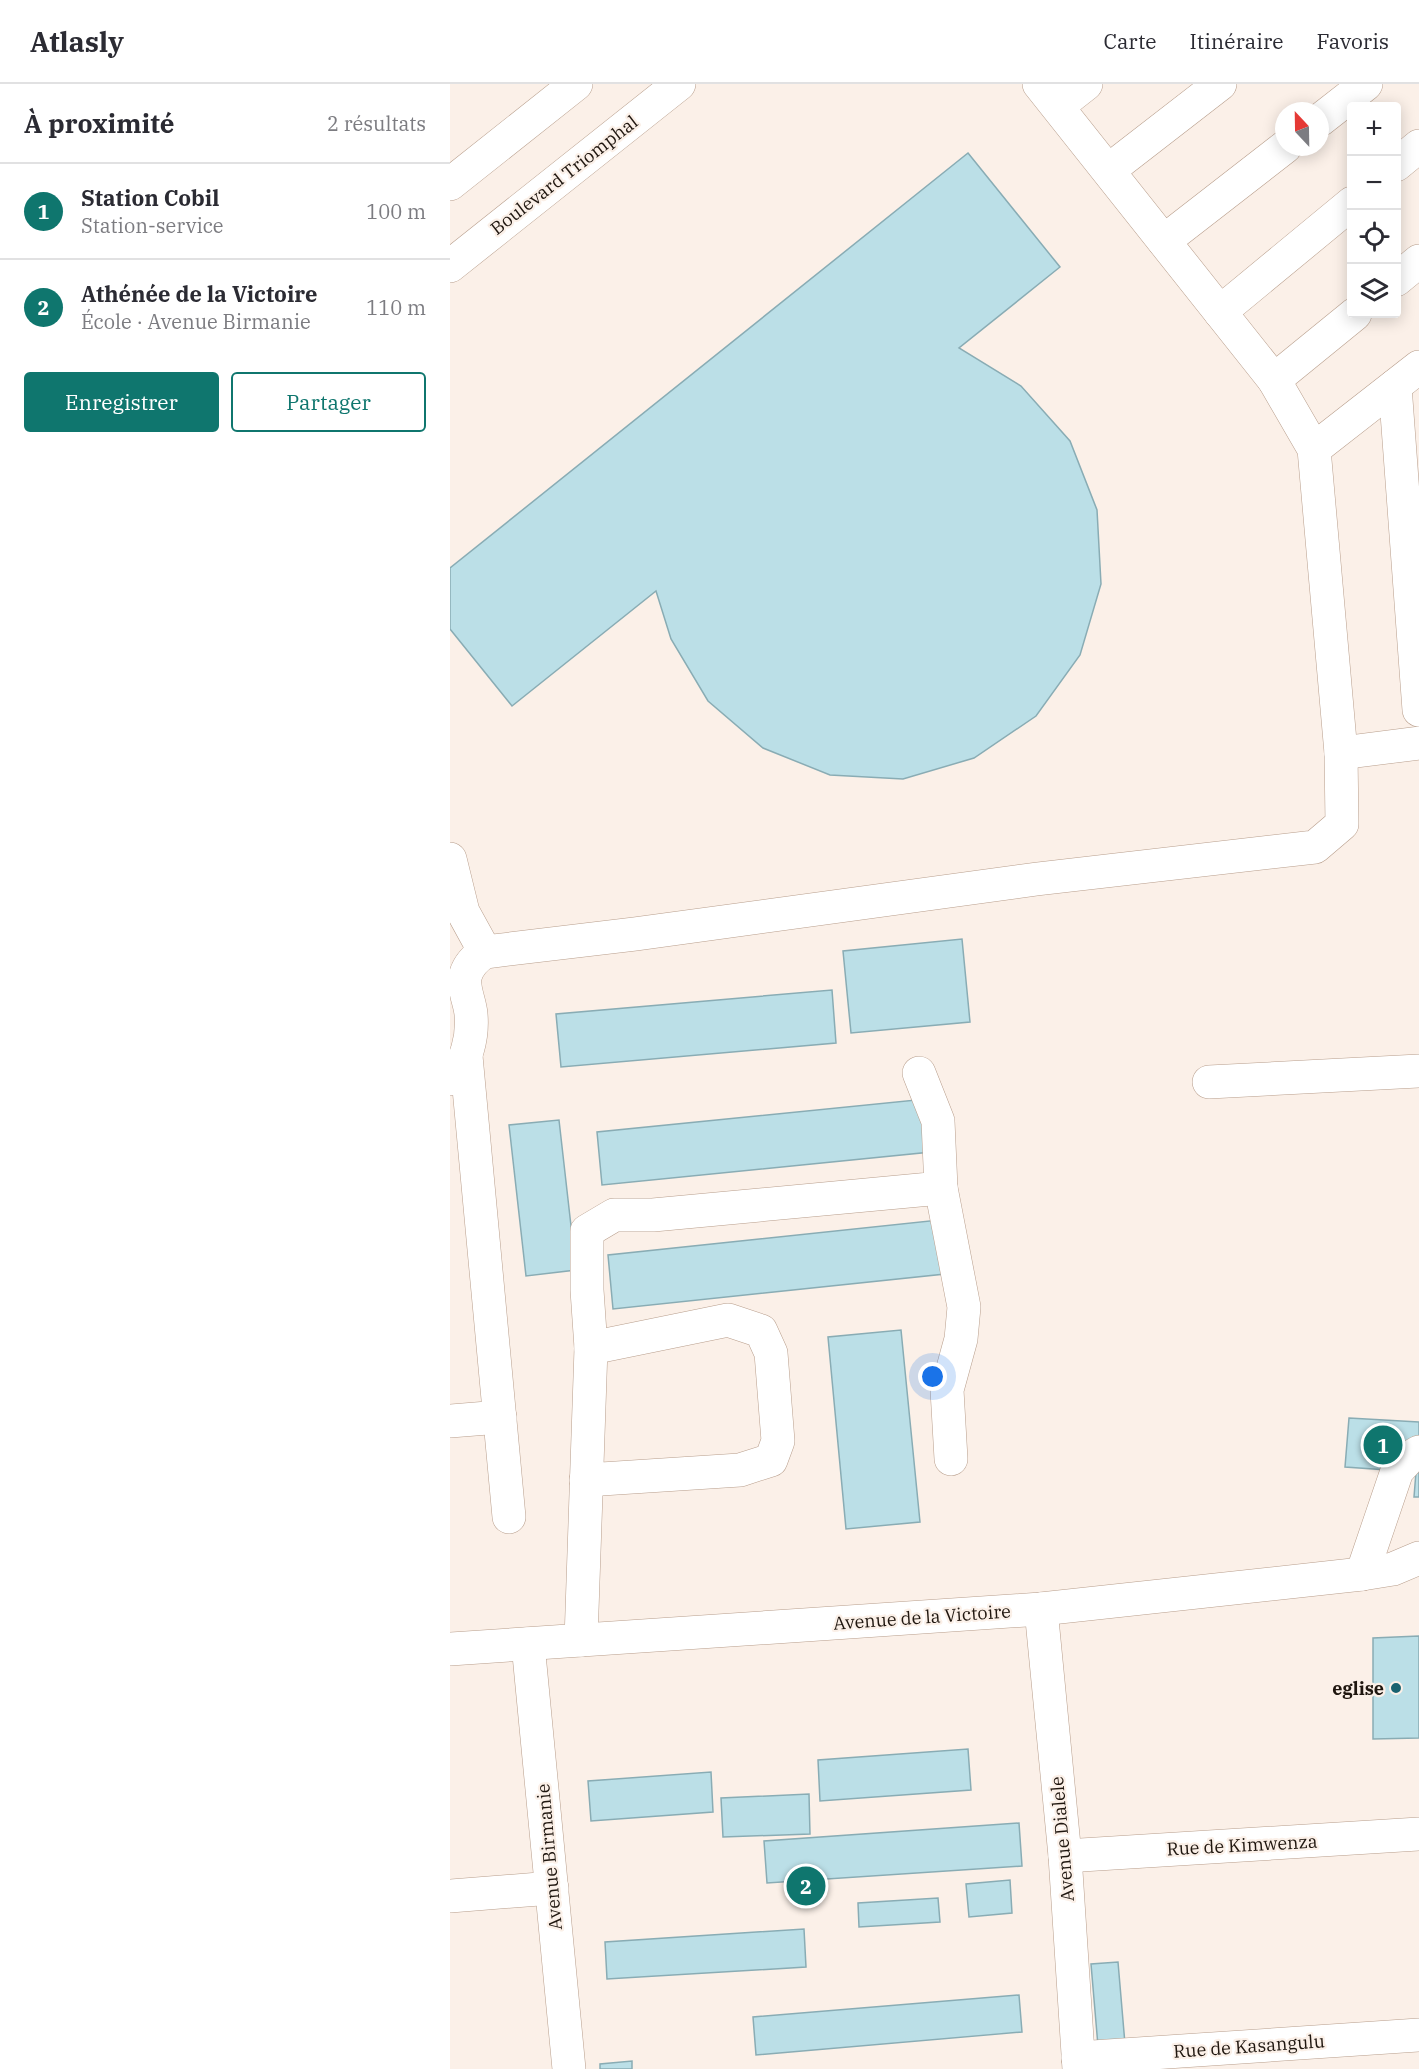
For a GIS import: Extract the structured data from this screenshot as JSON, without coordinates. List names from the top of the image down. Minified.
{"streets":{"main road":["Boulevard Triomphal","Avenue de la Victoire","Avenue Dialele","Rue de Kimwenza","Avenue Birmanie","Rue de Kasangulu"]},"crossings":[["Avenue de la Victoire","Avenue Dialele"],["Avenue de la Victoire","Avenue Birmanie"],["Avenue Dialele","Rue de Kimwenza"],["Avenue Dialele","Rue de Kasangulu"]],"places":["eglise"],"north":"top","page":{"header":"Atlasly","nav":["Carte","Itinéraire","Favoris"],"heading":["À proximité","2 résultats"],"map_buttons":["+","−"],"list":[{"mark":"1","name":"Station Cobil","note":"Station-service","value":"100 m"},{"mark":"2","name":"Athénée de la Victoire","note":"École · Avenue Birmanie","value":"110 m"}],"buttons":["Enregistrer","Partager"],"pins":["1","2"]}}
